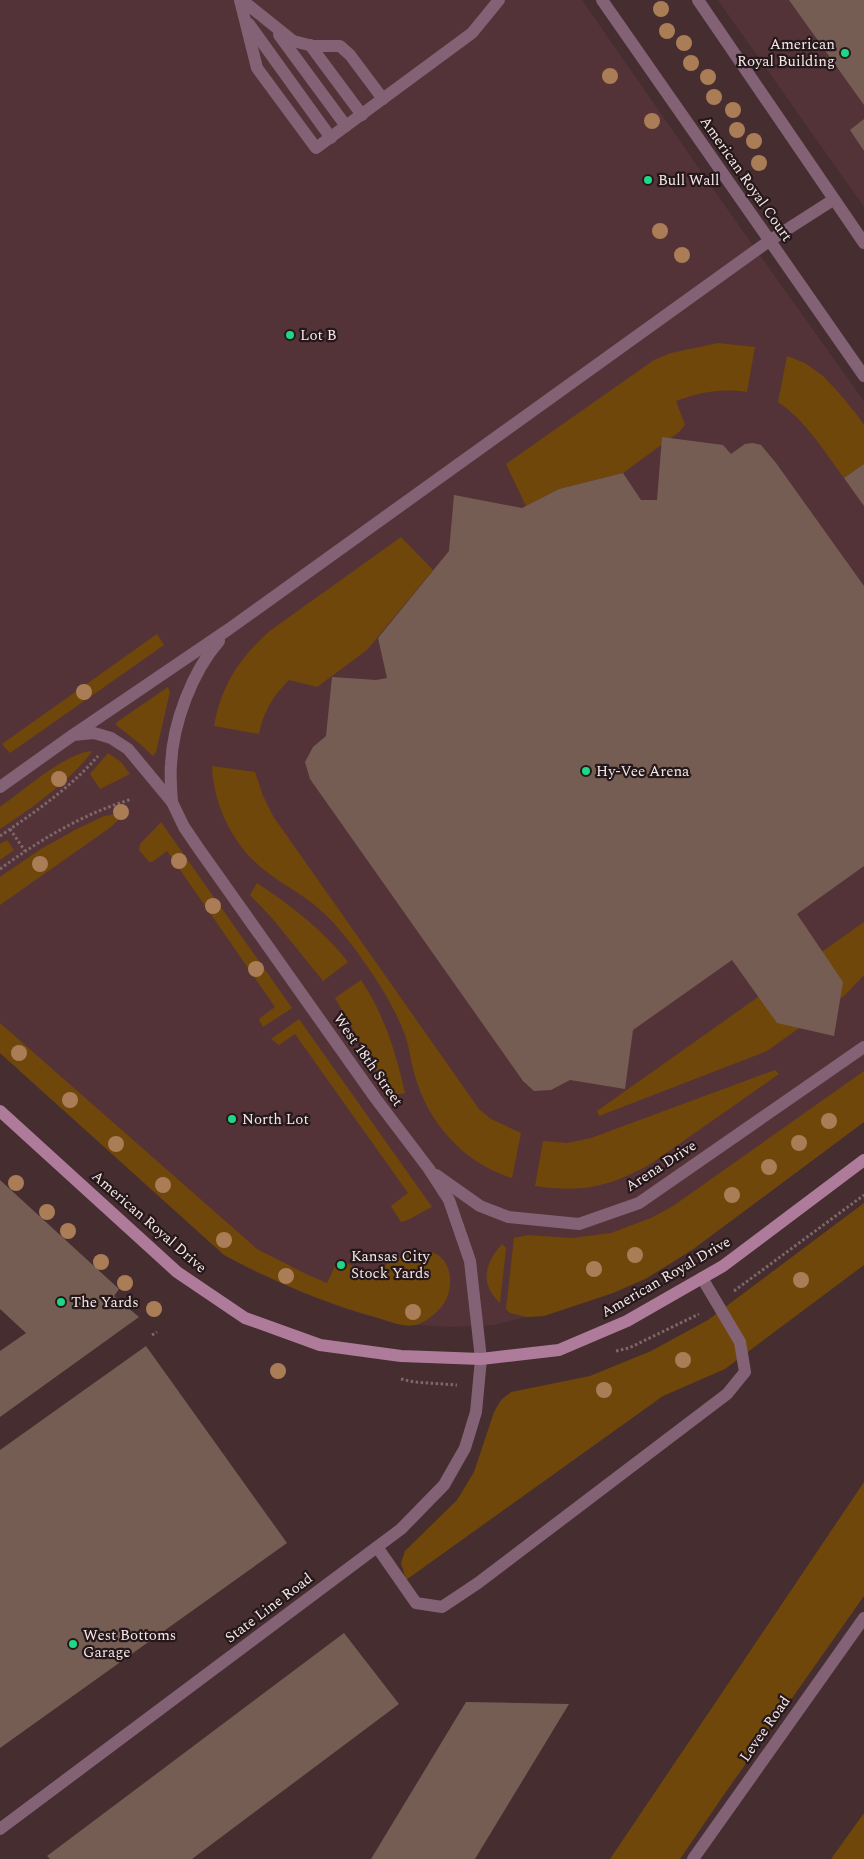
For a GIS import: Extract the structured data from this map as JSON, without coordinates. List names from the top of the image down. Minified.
{"streets":{"main road":["American Royal Drive"],"street":["American Royal Court","West 18th Street","Arena Drive","State Line Road","Levee Road"]},"crossings":[["West 18th Street","Arena Drive"],["West 18th Street","American Royal Drive"],["West 18th Street","State Line Road"],["American Royal Drive","State Line Road"]],"places":["American Royal Building","Bull Wall","Lot B","Hy-Vee Arena","North Lot","Kansas City Stock Yards","The Yards","West Bottoms Garage"]}
